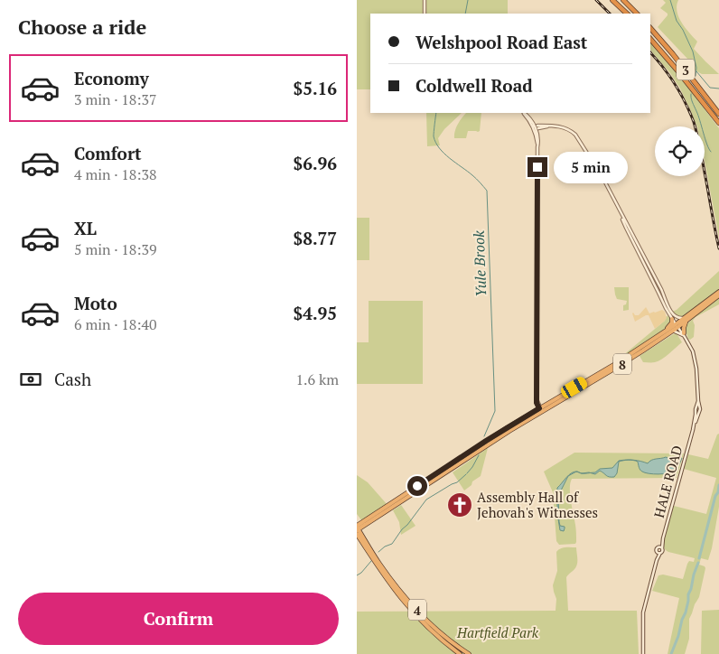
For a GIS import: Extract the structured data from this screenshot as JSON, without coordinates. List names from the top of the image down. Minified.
{"streets":{"highway":["3","8","4"],"street":["HALE ROAD"]},"crossings":[["8","4"]],"water":["Yule Brook"],"parks":["Hartfield Park"],"places":{"church":["Assembly Hall of Jehovah's Witnesses"]},"page":{"heading":"Choose a ride","banner":["Welshpool Road East","Coldwell Road"],"list":[{"name":"Economy","note":"3 min · 18:37","value":"$5.16"},{"name":"Comfort","note":"4 min · 18:38","value":"$6.96"},{"name":"XL","note":"5 min · 18:39","value":"$8.77"},{"name":"Moto","note":"6 min · 18:40","value":"$4.95"}],"bubble":"5 min","pay":["Cash","1.6 km"],"buttons":"Confirm"}}
